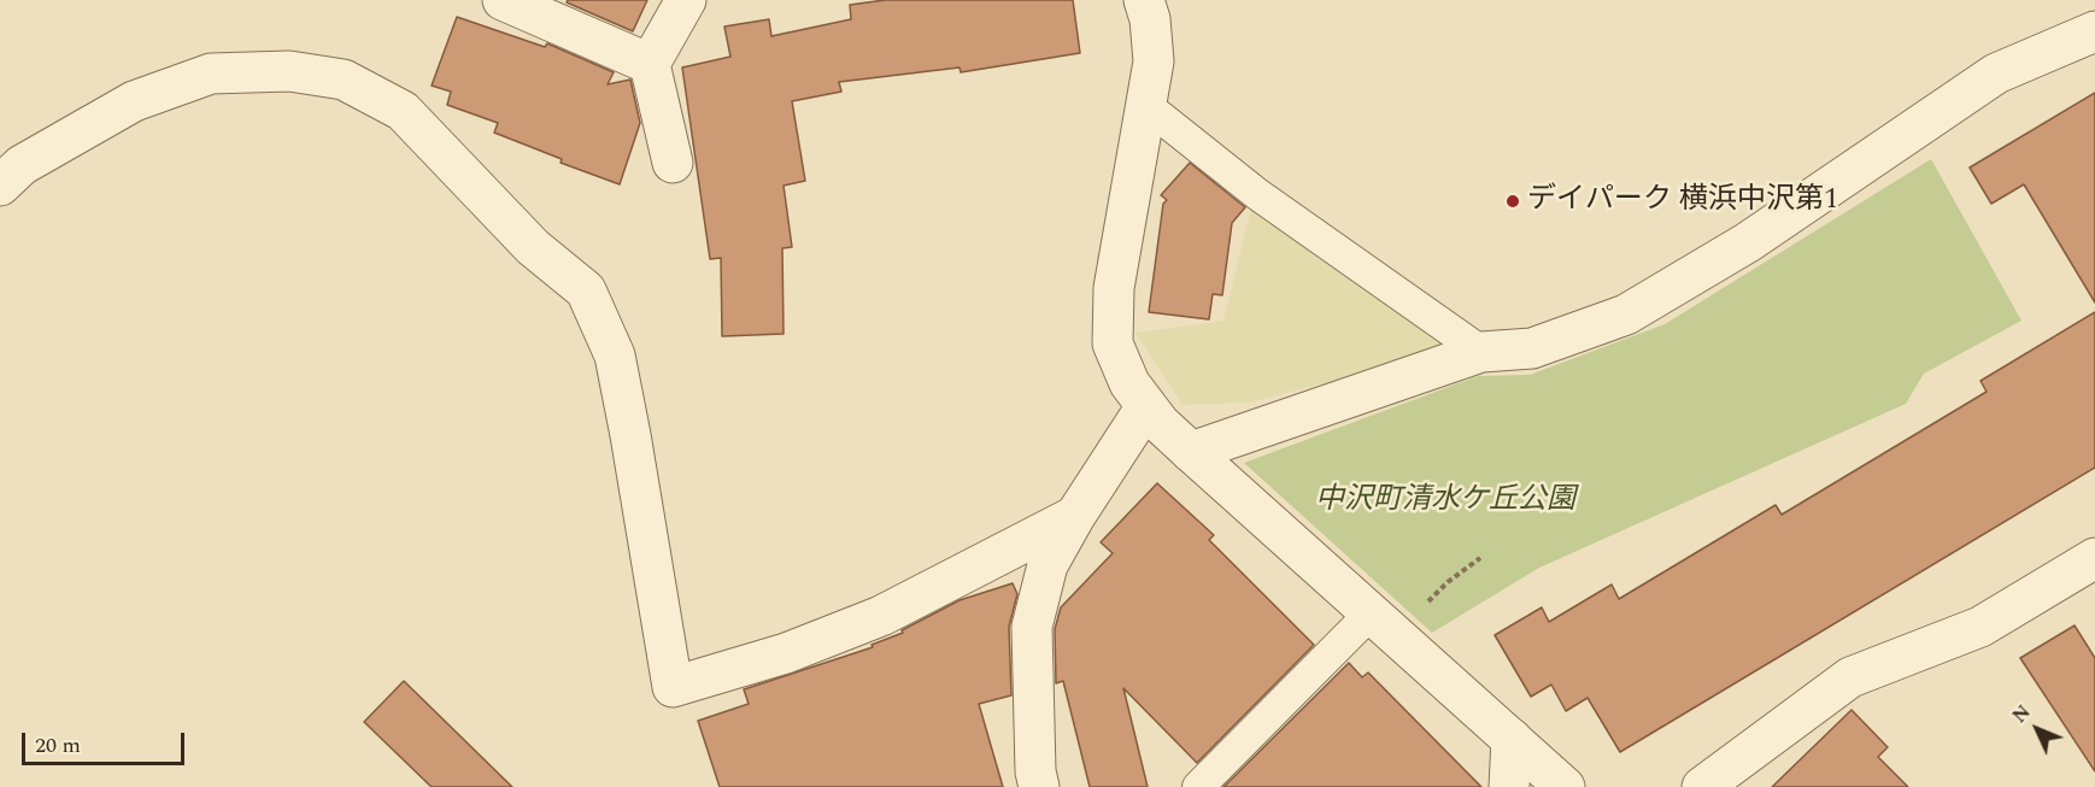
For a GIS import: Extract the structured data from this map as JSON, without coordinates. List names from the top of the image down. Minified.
{"parks":["中沢町清水ケ丘公園"],"places":["デイパーク 横浜中沢第1"],"scale_bar":"20 m","north":"top left"}
